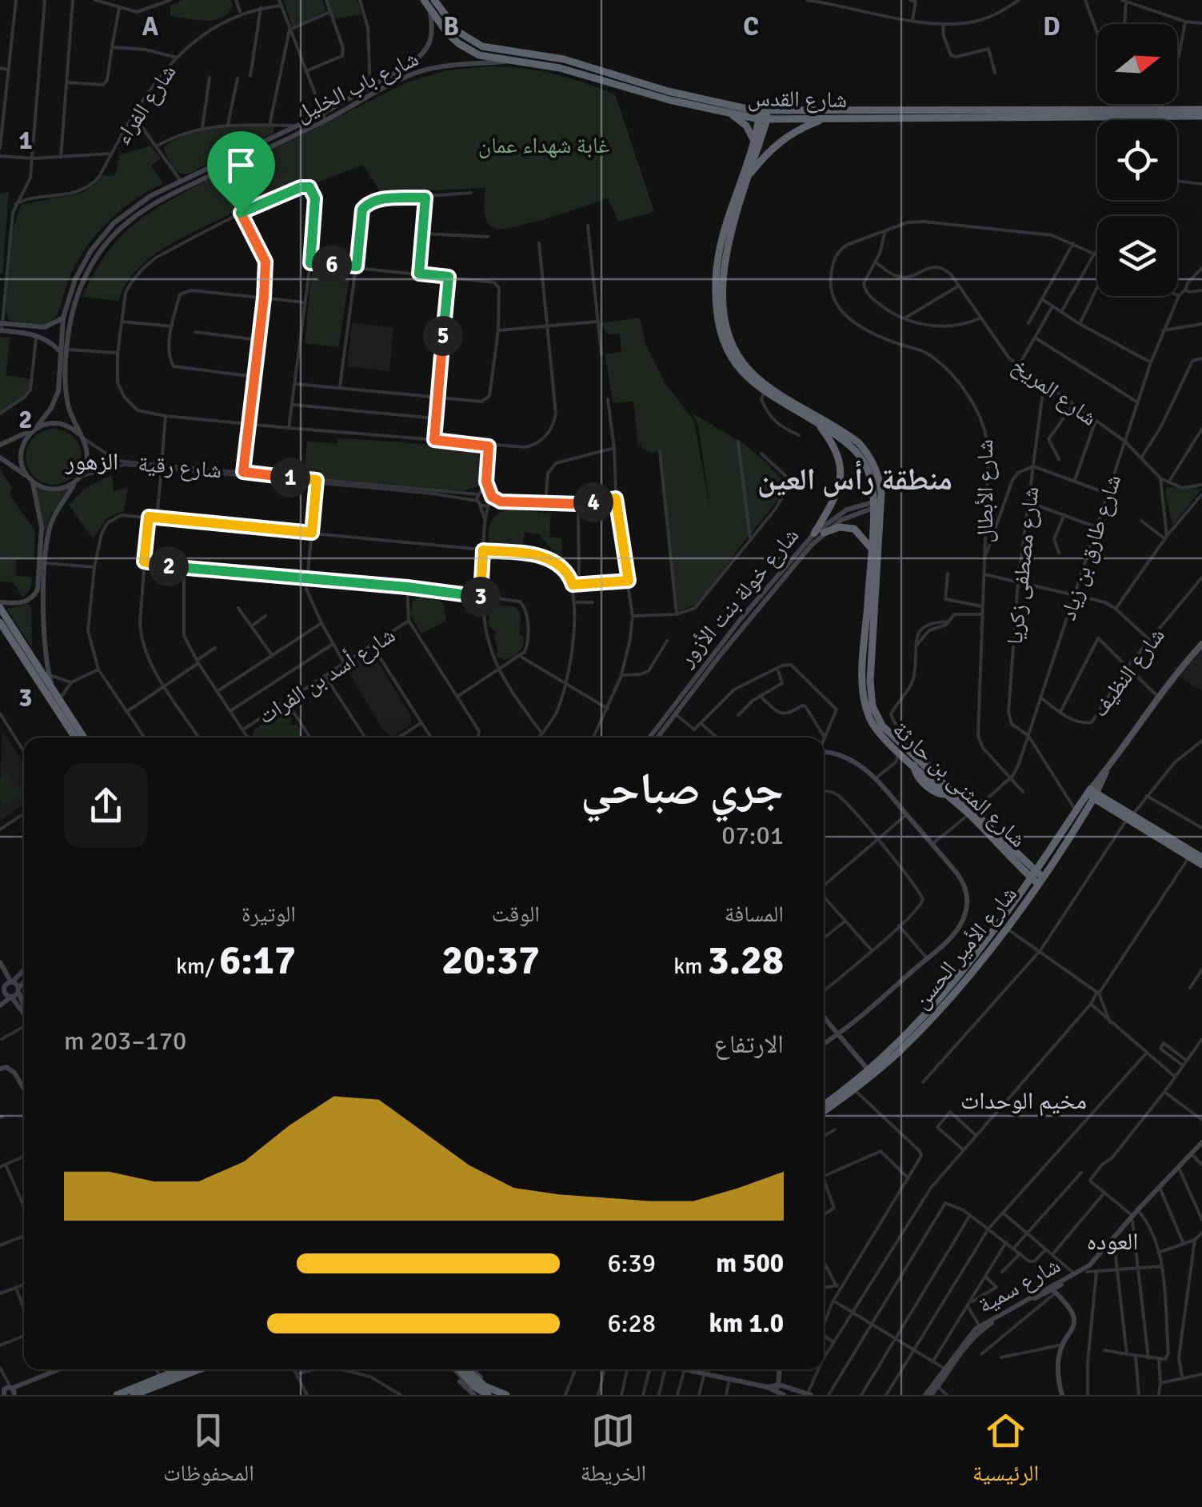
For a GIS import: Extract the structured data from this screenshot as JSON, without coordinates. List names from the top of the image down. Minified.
{"streets":{"highway":["شارع القدس","شارع المثنى بن حارثة","شارع الأمير الحسن"],"street":["شارع باب الخليل","شارع الفراء","شارع المريخ","شارع رقية","شارع الأبطال","شارع طارق بن زياد","شارع مصطفى زكريا","شارع خولة بنت الأزور","شارع النظيف","شارع أسد بن الفرات","شارع سمية"]},"crossings":[["شارع باب الخليل","شارع القدس"],["شارع باب الخليل","شارع رقية"],["شارع القدس","شارع المثنى بن حارثة"],["شارع المريخ","شارع طارق بن زياد"],["شارع المريخ","شارع مصطفى زكريا"],["شارع الأبطال","شارع طارق بن زياد"],["شارع طارق بن زياد","شارع مصطفى زكريا"],["شارع طارق بن زياد","شارع النظيف"],["شارع طارق بن زياد","شارع المثنى بن حارثة"],["شارع مصطفى زكريا","شارع الأمير الحسن"],["شارع خولة بنت الأزور","شارع المثنى بن حارثة"],["شارع المثنى بن حارثة","شارع الأمير الحسن"]],"districts":["الزهور","منطقة رأس العين","مخيم الوحدات","العوده"],"parks":["غابة شهداء عمان"],"north":"right","page":{"pins":["6","5","1","4","2","3"],"heading":["جري صباحي","07:01"],"stats":[["المسافة","3.28 km"],["الوقت","20:37"],["الوتيرة","6:17 /km"]],"chart":["الارتفاع","170–203 m"],"list":[{"name":"500 m","note":"6:39"},{"name":"1.0 km","note":"6:28"}],"tabs":["الرئيسية","الخريطة","المحفوظات"]},"grid":{"columns":["A","B","C","D"],"rows":["1","2","3"]}}
